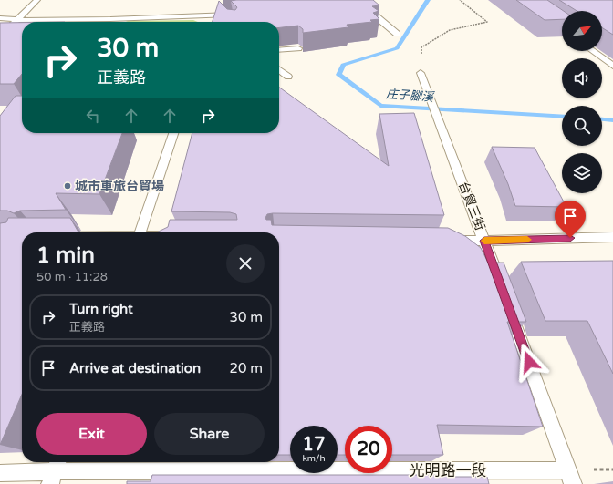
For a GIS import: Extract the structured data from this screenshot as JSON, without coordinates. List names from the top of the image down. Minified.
{"streets":{"lane":["台貿三街","光明路一段"]},"water":["庄子腳溪"],"places":["城市車旅台貿場"],"north":"top right","page":{"turn":["30 m","正義路"],"heading":["1 min","50 m · 11:28"],"list":[{"name":"Turn right","note":"正義路","value":"30 m"},{"name":"Arrive at destination","value":"20 m"}],"buttons":["Exit","Share"],"speed":"17 km/h","limit":"20"}}
